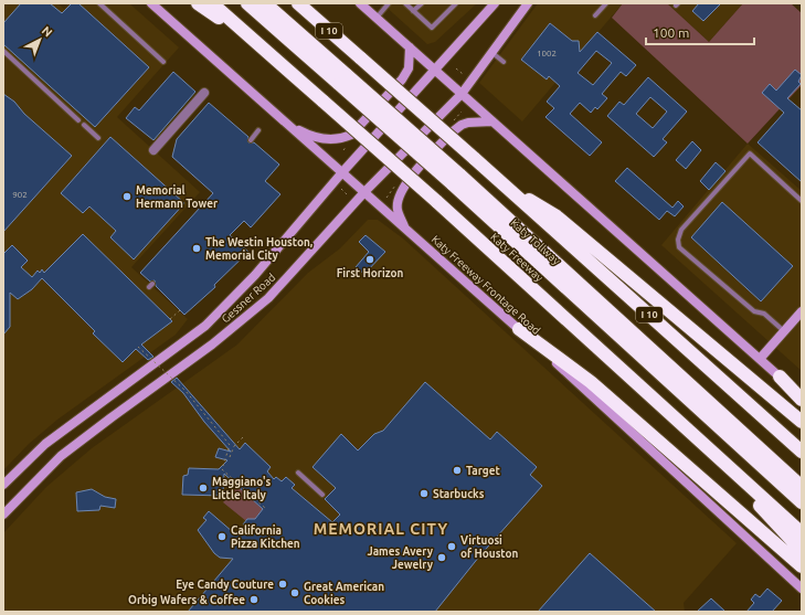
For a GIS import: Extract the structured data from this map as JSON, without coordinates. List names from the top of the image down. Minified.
{"streets":{"highway":["I 10","Katy Tollway","Katy Freeway"],"main road":["Katy Freeway Frontage Road","Gessner Road"]},"crossings":[["Katy Freeway Frontage Road","Gessner Road"]],"districts":["MEMORIAL CITY"],"places":["Memorial Hermann Tower","The Westin Houston, Memorial City","First Horizon","Target","Maggiano's Little Italy","Starbucks","California Pizza Kitchen","Virtuosi of Houston","James Avery Jewelry","Eye Candy Couture","Great American Cookies","Orbig Wafers & Coffee"],"house_numbers":["1002","902"],"scale_bar":"100 m","north":"top right"}
